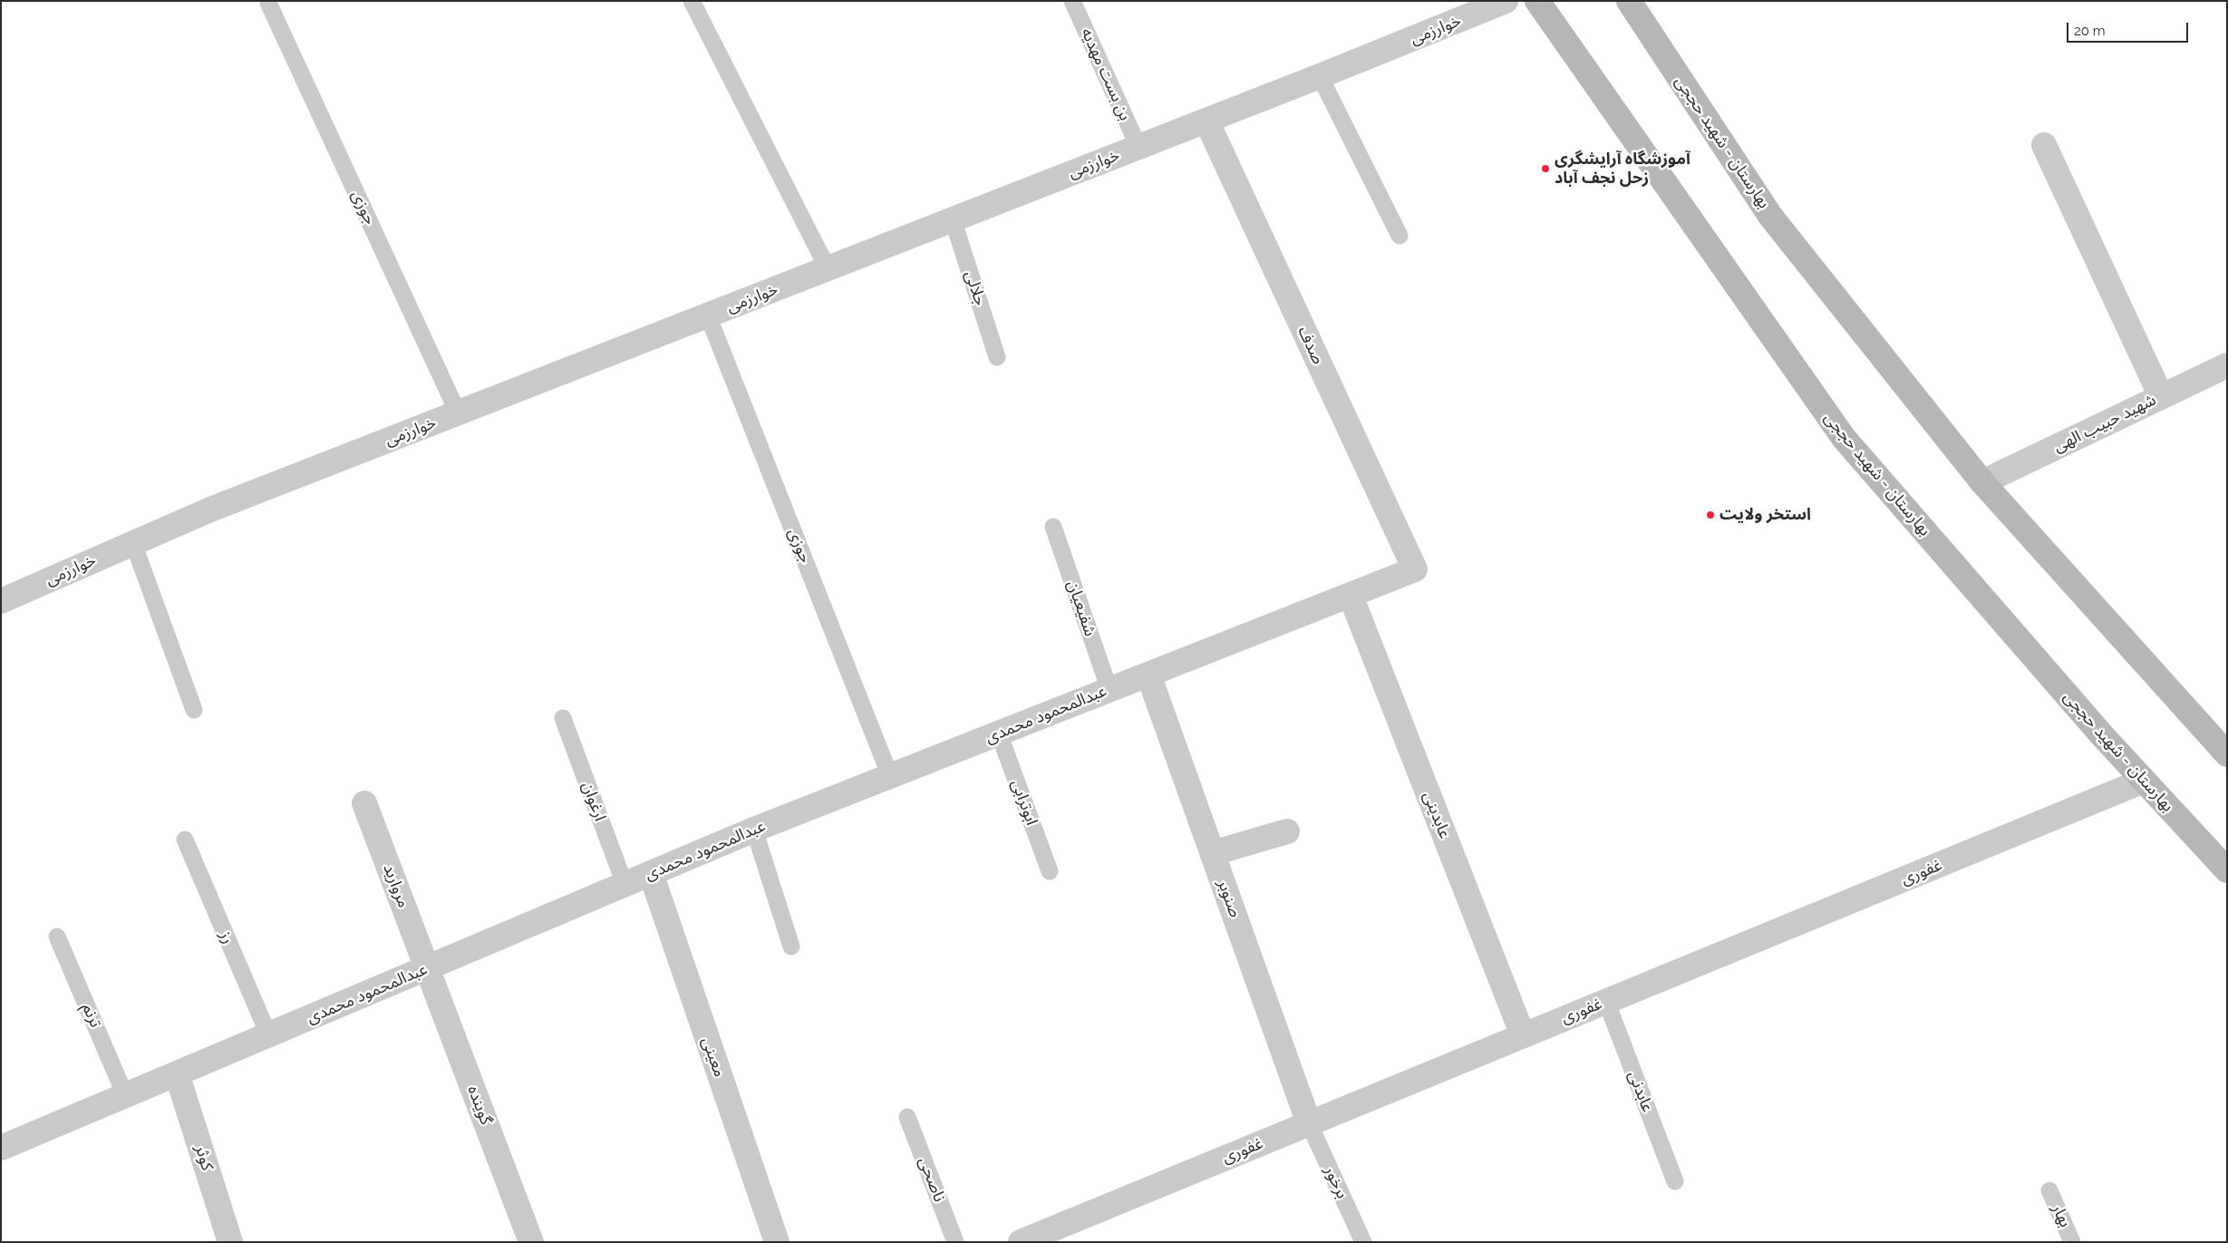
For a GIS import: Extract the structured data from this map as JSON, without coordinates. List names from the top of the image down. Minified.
{"streets":{"main road":["بهارستان - شهید حججی"],"street":["خوارزمی","صدف","شهید حبیب الهی","عبدالمحمود محمدی","عابدینی","غفوری","مروارید","صنوبر","معینی","گوینده","کوثر"],"lane":["بن بست مهدیه","جوزی","جلالی","شفیعیان","ارغوان","ابوترابی","رز","ترنم","عابدنی","ناصحی","برخور","بهار"]},"crossings":[["خوارزمی","بن بست مهدیه"],["خوارزمی","جوزی"],["خوارزمی","جلالی"],["خوارزمی","صدف"],["بهارستان - شهید حججی","شهید حبیب الهی"],["بهارستان - شهید حججی","غفوری"],["جوزی","عبدالمحمود محمدی"],["صدف","عبدالمحمود محمدی"],["شفیعیان","عبدالمحمود محمدی"],["عبدالمحمود محمدی","ارغوان"],["عبدالمحمود محمدی","ابوترابی"],["عبدالمحمود محمدی","عابدینی"],["عبدالمحمود محمدی","مروارید"],["عبدالمحمود محمدی","صنوبر"],["عبدالمحمود محمدی","رز"],["عبدالمحمود محمدی","ترنم"],["عبدالمحمود محمدی","معینی"],["عبدالمحمود محمدی","گوینده"],["عبدالمحمود محمدی","کوثر"],["عابدینی","غفوری"],["غفوری","صنوبر"],["غفوری","عابدنی"],["غفوری","برخور"],["مروارید","گوینده"],["صنوبر","برخور"]],"places":["آموزشگاه آرایشگری زحل نجف آباد","استخر ولایت"],"scale_bar":"20 m"}
